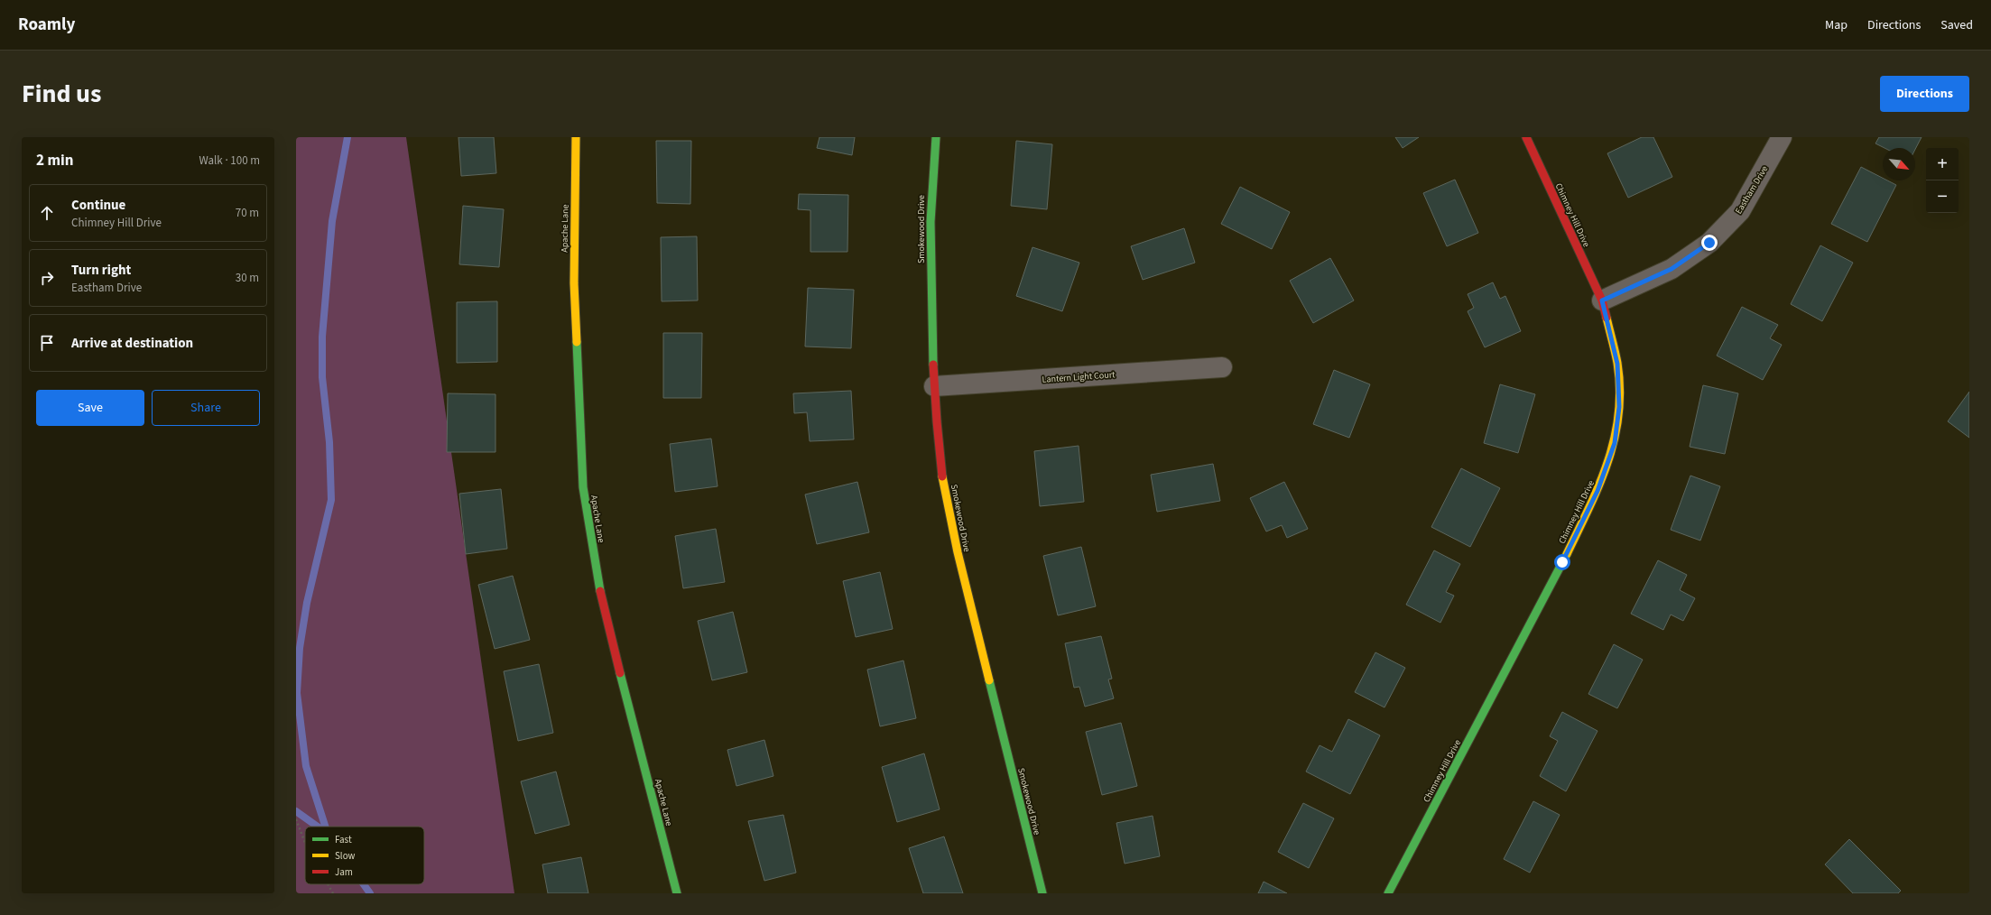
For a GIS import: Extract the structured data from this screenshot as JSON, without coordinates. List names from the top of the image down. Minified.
{"streets":{"street":["Eastham Drive","Chimney Hill Drive","Apache Lane","Smokewood Drive","Lantern Light Court"]},"crossings":[["Eastham Drive","Chimney Hill Drive"],["Smokewood Drive","Lantern Light Court"]],"legend":["Fast","Slow","Jam"],"north":"bottom right","page":{"header":"Roamly","nav":["Map","Directions","Saved"],"title":"Find us","buttons":["Directions",["Save","Share"]],"heading":["2 min","Walk · 100 m"],"map_buttons":["+","−"],"list":[["Continue","Chimney Hill Drive","70 m"],["Turn right","Eastham Drive","30 m"],"Arrive at destination"]}}
